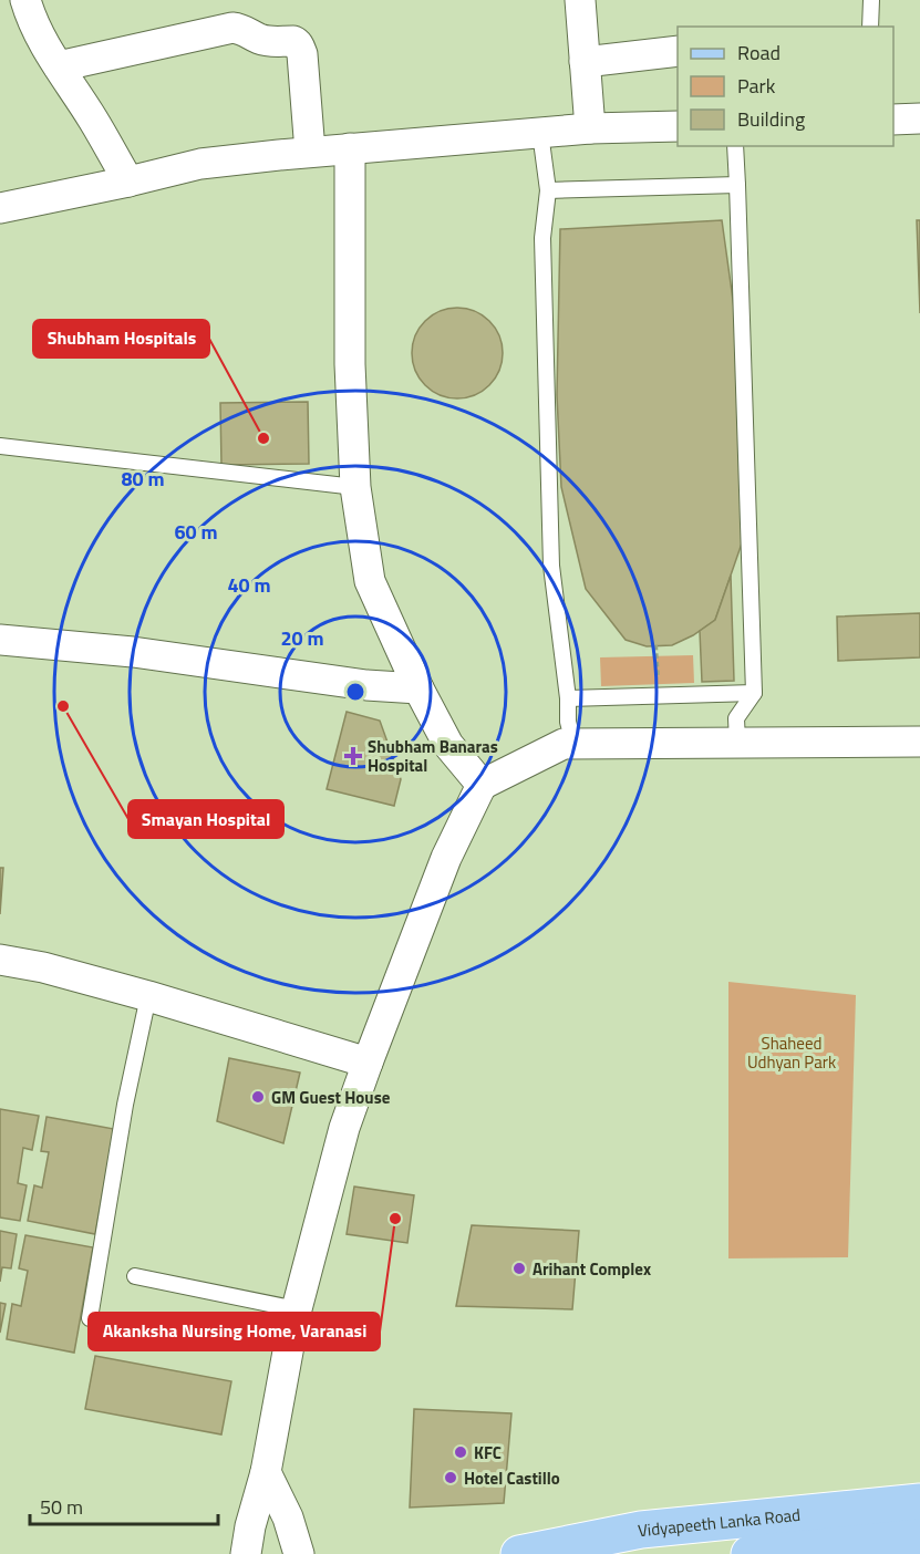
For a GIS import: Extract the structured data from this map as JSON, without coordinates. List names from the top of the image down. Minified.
{"streets":{"main road":["Vidyapeeth Lanka Road"]},"parks":["Shaheed Udhyan Park"],"places":{"other":["Shubham Hospitals","Smayan Hospital","GM Guest House","Akanksha Nursing Home, Varanasi","Arihant Complex","KFC","Hotel Castillo"],"health":["Shubham Banaras Hospital"]},"legend":["Road","Park","Building"],"scale_bar":"50 m","rings":["80 m","60 m","40 m","20 m"]}
